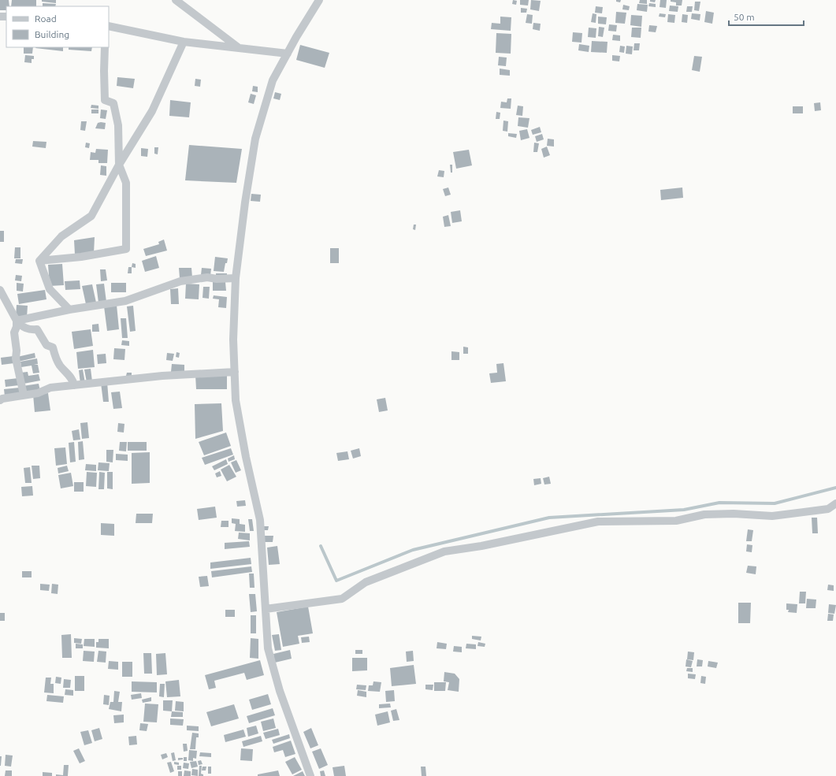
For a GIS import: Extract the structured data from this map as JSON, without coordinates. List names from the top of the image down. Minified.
{"legend":["Road","Building"],"scale_bar":"50 m"}
